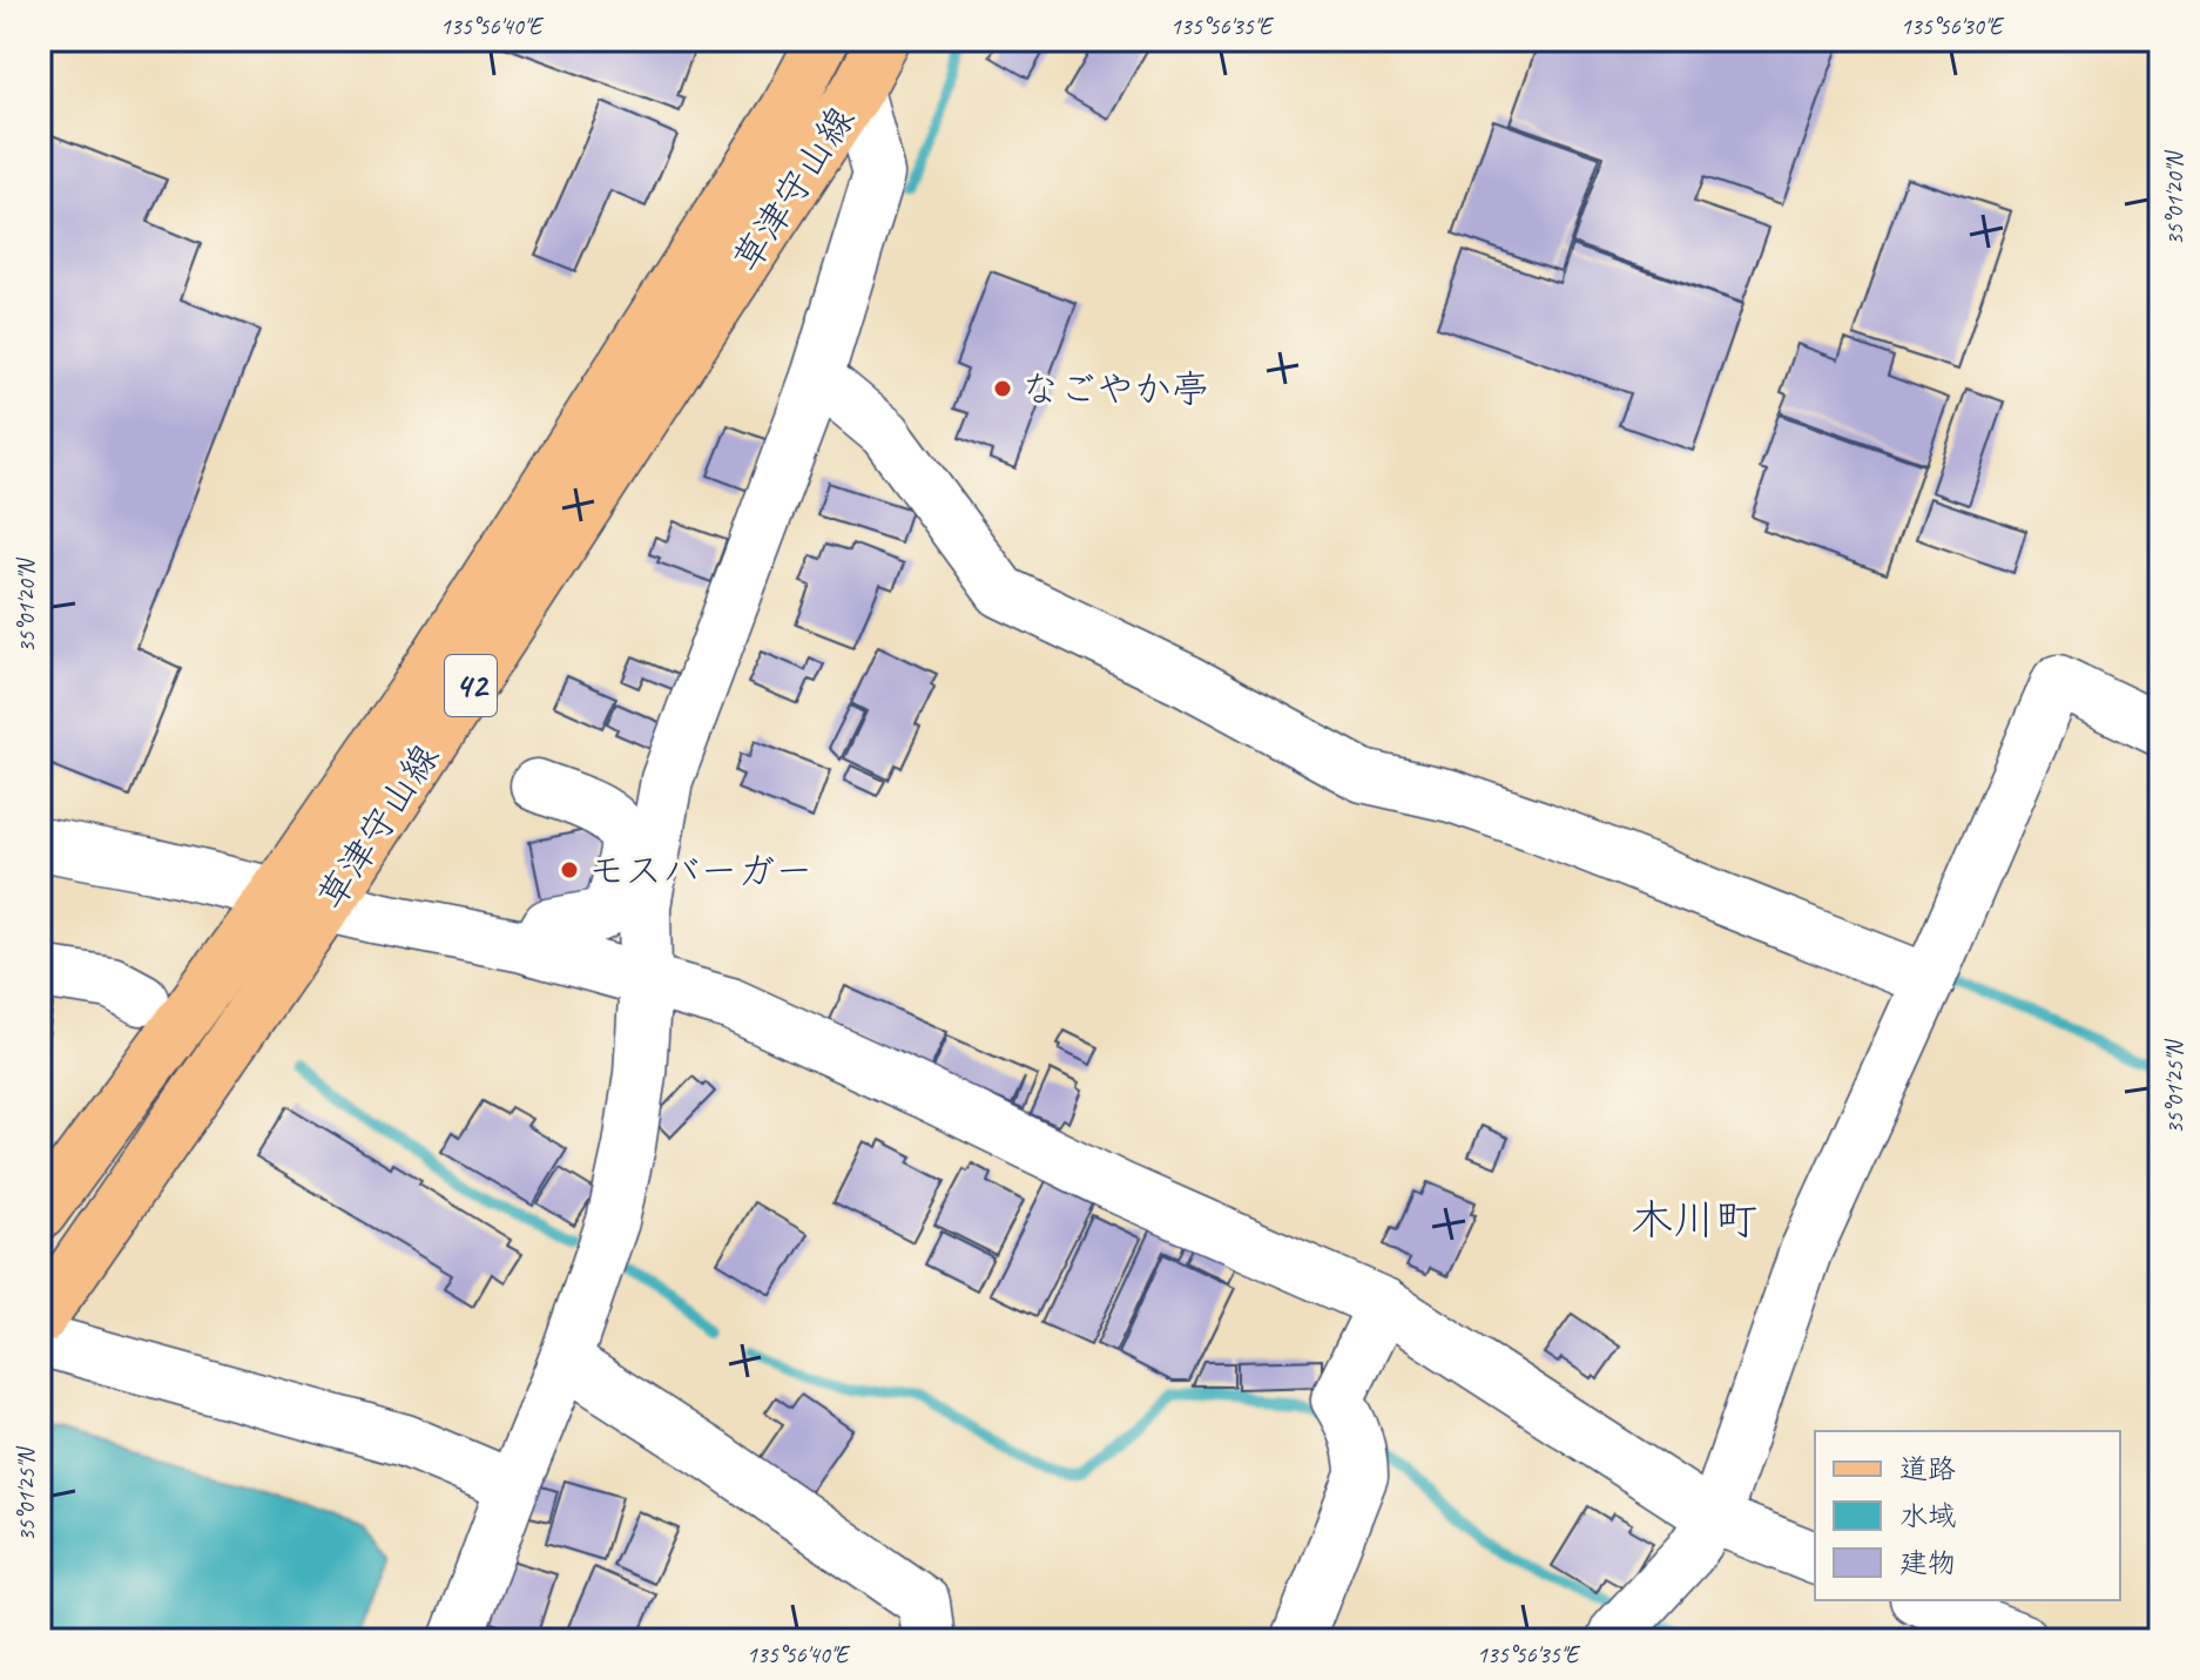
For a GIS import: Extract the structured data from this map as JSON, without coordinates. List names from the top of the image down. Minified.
{"streets":{"main road":["草津守山線","42"]},"districts":["木川町"],"places":["なごやか亭","モスバーガー"],"legend":["道路","水域","建物"],"coordinates":["135°56'40\"E","135°56'35\"E","135°56'30\"E","35°01'20\"N","35°01'25\"N"]}
